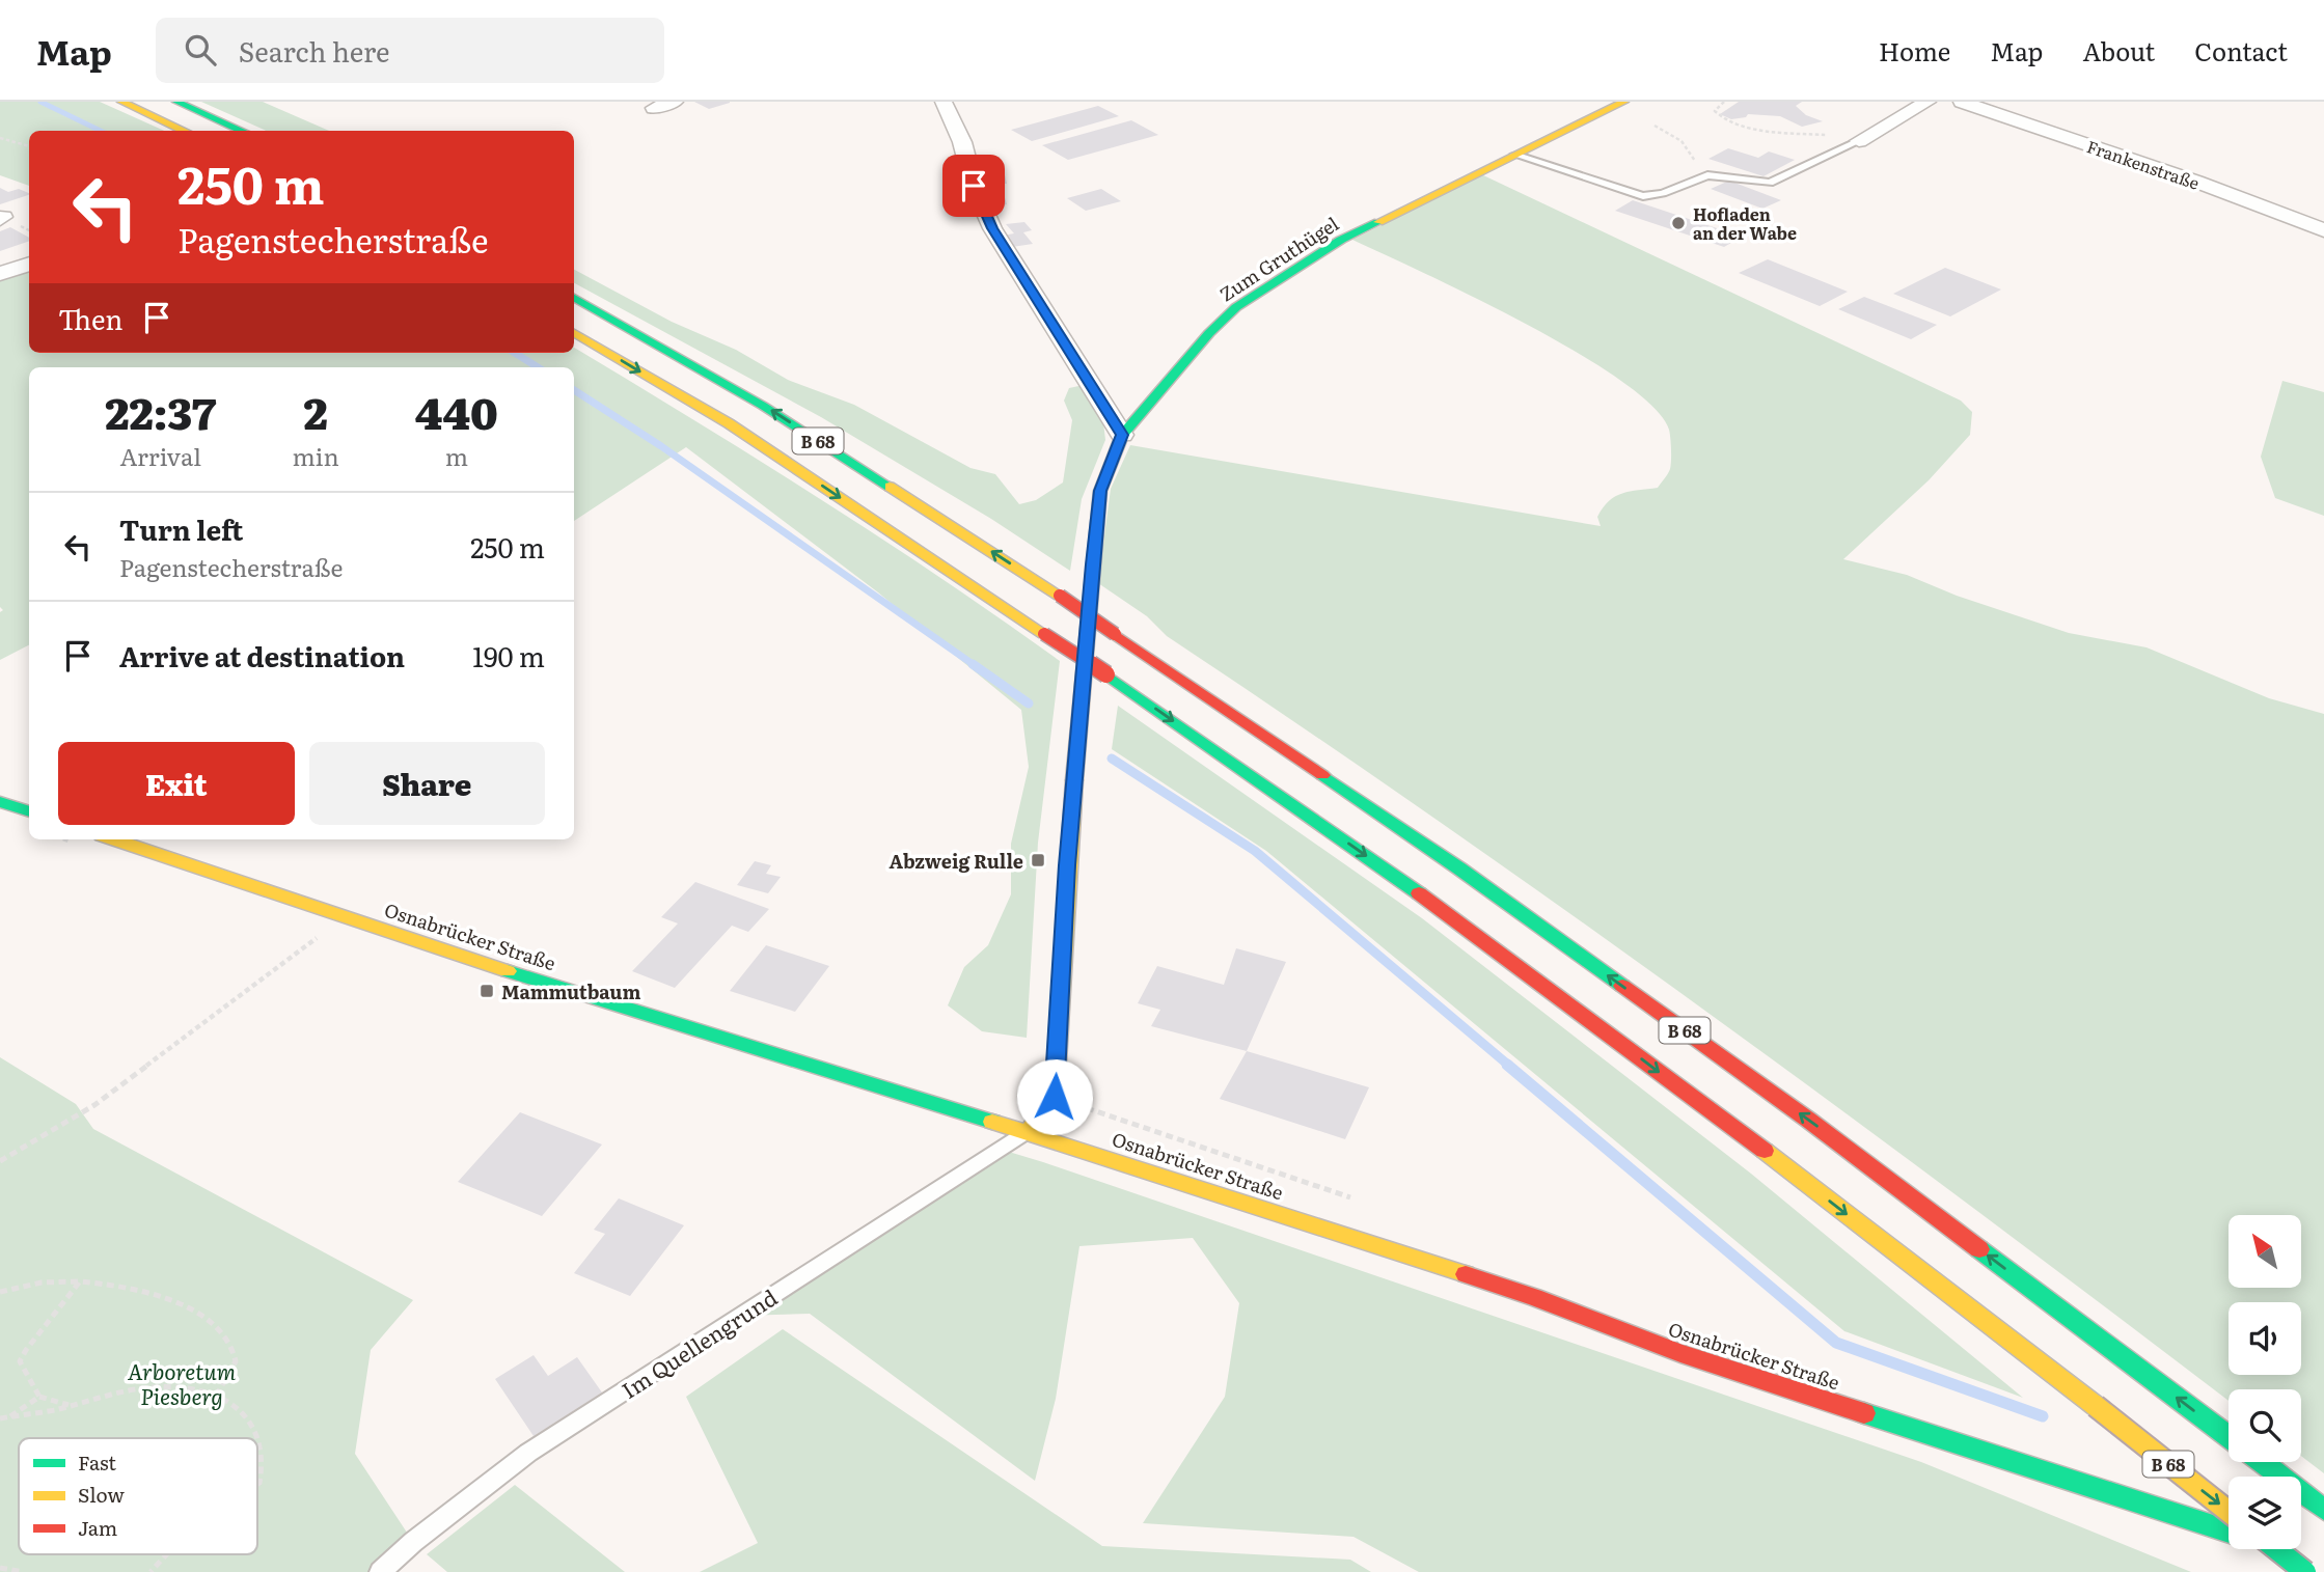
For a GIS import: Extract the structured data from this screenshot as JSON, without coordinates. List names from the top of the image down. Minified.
{"streets":{"main road":["Zum Gruthügel","B 68","Osnabrücker Straße"],"street":["Frankenstraße"],"lane":["Im Quellengrund"]},"crossings":[["Zum Gruthügel","Osnabrücker Straße"],["Zum Gruthügel","Im Quellengrund"],["Osnabrücker Straße","Im Quellengrund"]],"parks":["Arboretum Piesberg"],"places":{"other":["Hofladen an der Wabe"],"transit":["Abzweig Rulle","Mammutbaum"]},"legend":["Fast","Slow","Jam"],"north":"top left","page":{"header":"Map","search":"Search here","nav":["Home","Map","About","Contact"],"turn":["250 m","Pagenstecherstraße"],"then":"Then","eta":["22:37","Arrival","2","min","440","m"],"list":[{"name":"Turn left","note":"Pagenstecherstraße","value":"250 m"},{"name":"Arrive at destination","value":"190 m"}],"buttons":["Exit","Share"]}}
